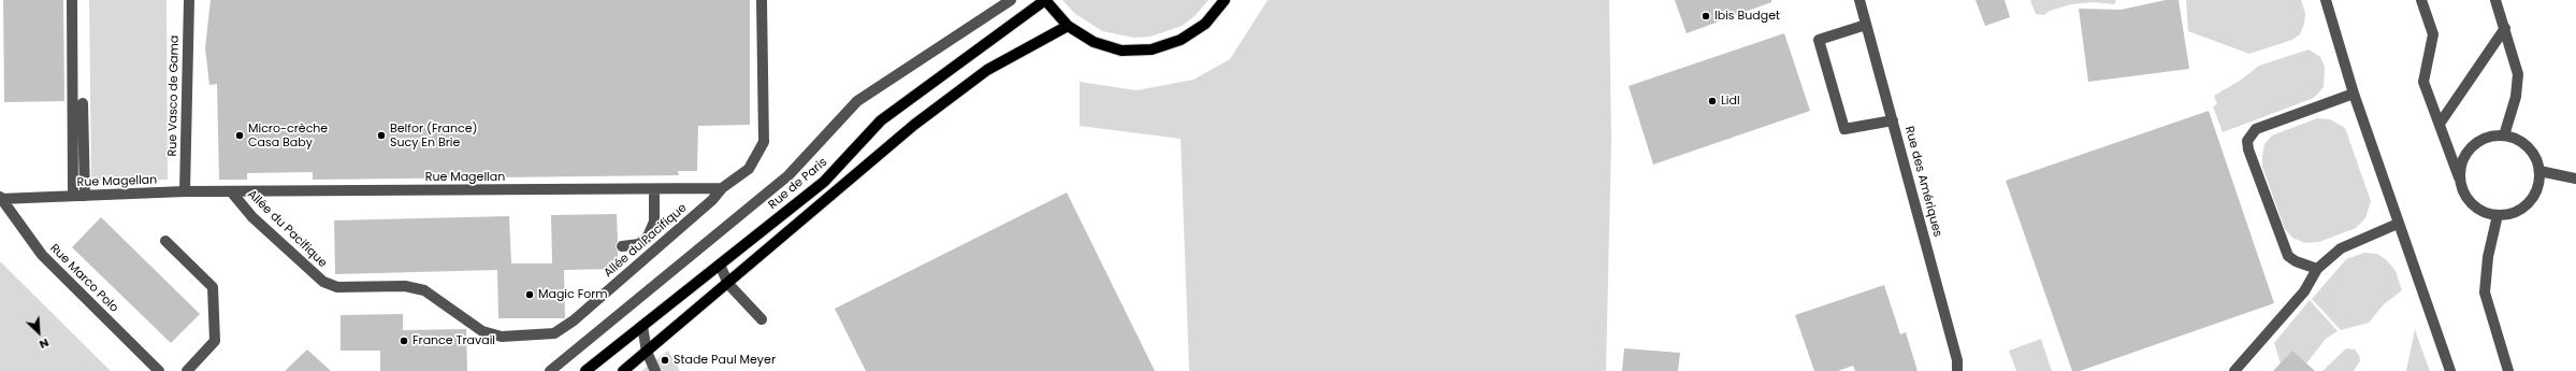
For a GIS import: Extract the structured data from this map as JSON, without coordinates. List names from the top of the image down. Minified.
{"streets":{"main road":["Rue de Paris"],"street":["Rue Vasco de Gama","Rue Magellan","Rue des Amériques","Allée du Pacifique","Rue Marco Polo"]},"crossings":[["Rue Vasco de Gama","Rue Magellan"],["Rue Magellan","Allée du Pacifique"],["Rue Magellan","Rue Marco Polo"]],"places":["Ibis Budget","Lidl","Micro-crèche Casa Baby","Belfor (France) Sucy En Brie","Magic Form","France Travail","Stade Paul Meyer"],"north":"bottom right"}
